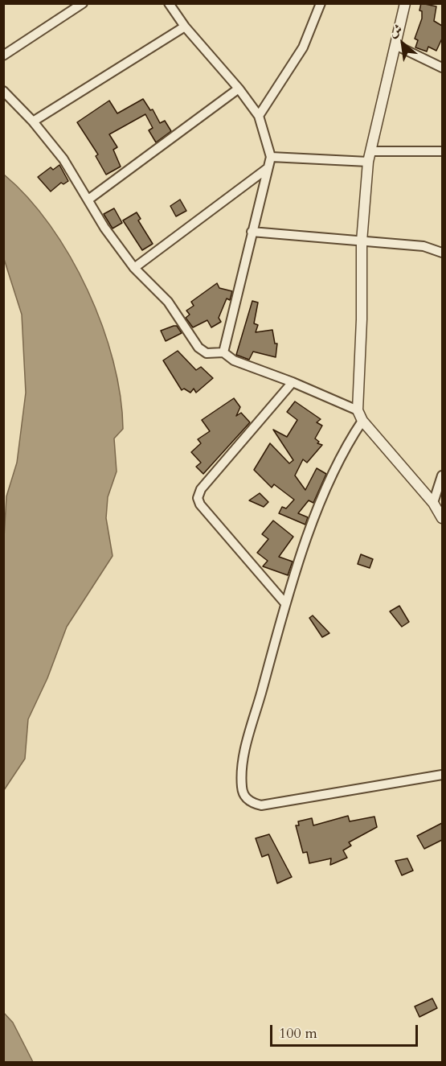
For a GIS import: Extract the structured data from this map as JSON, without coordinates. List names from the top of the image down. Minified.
{"scale_bar":"100 m","north":"top left"}
